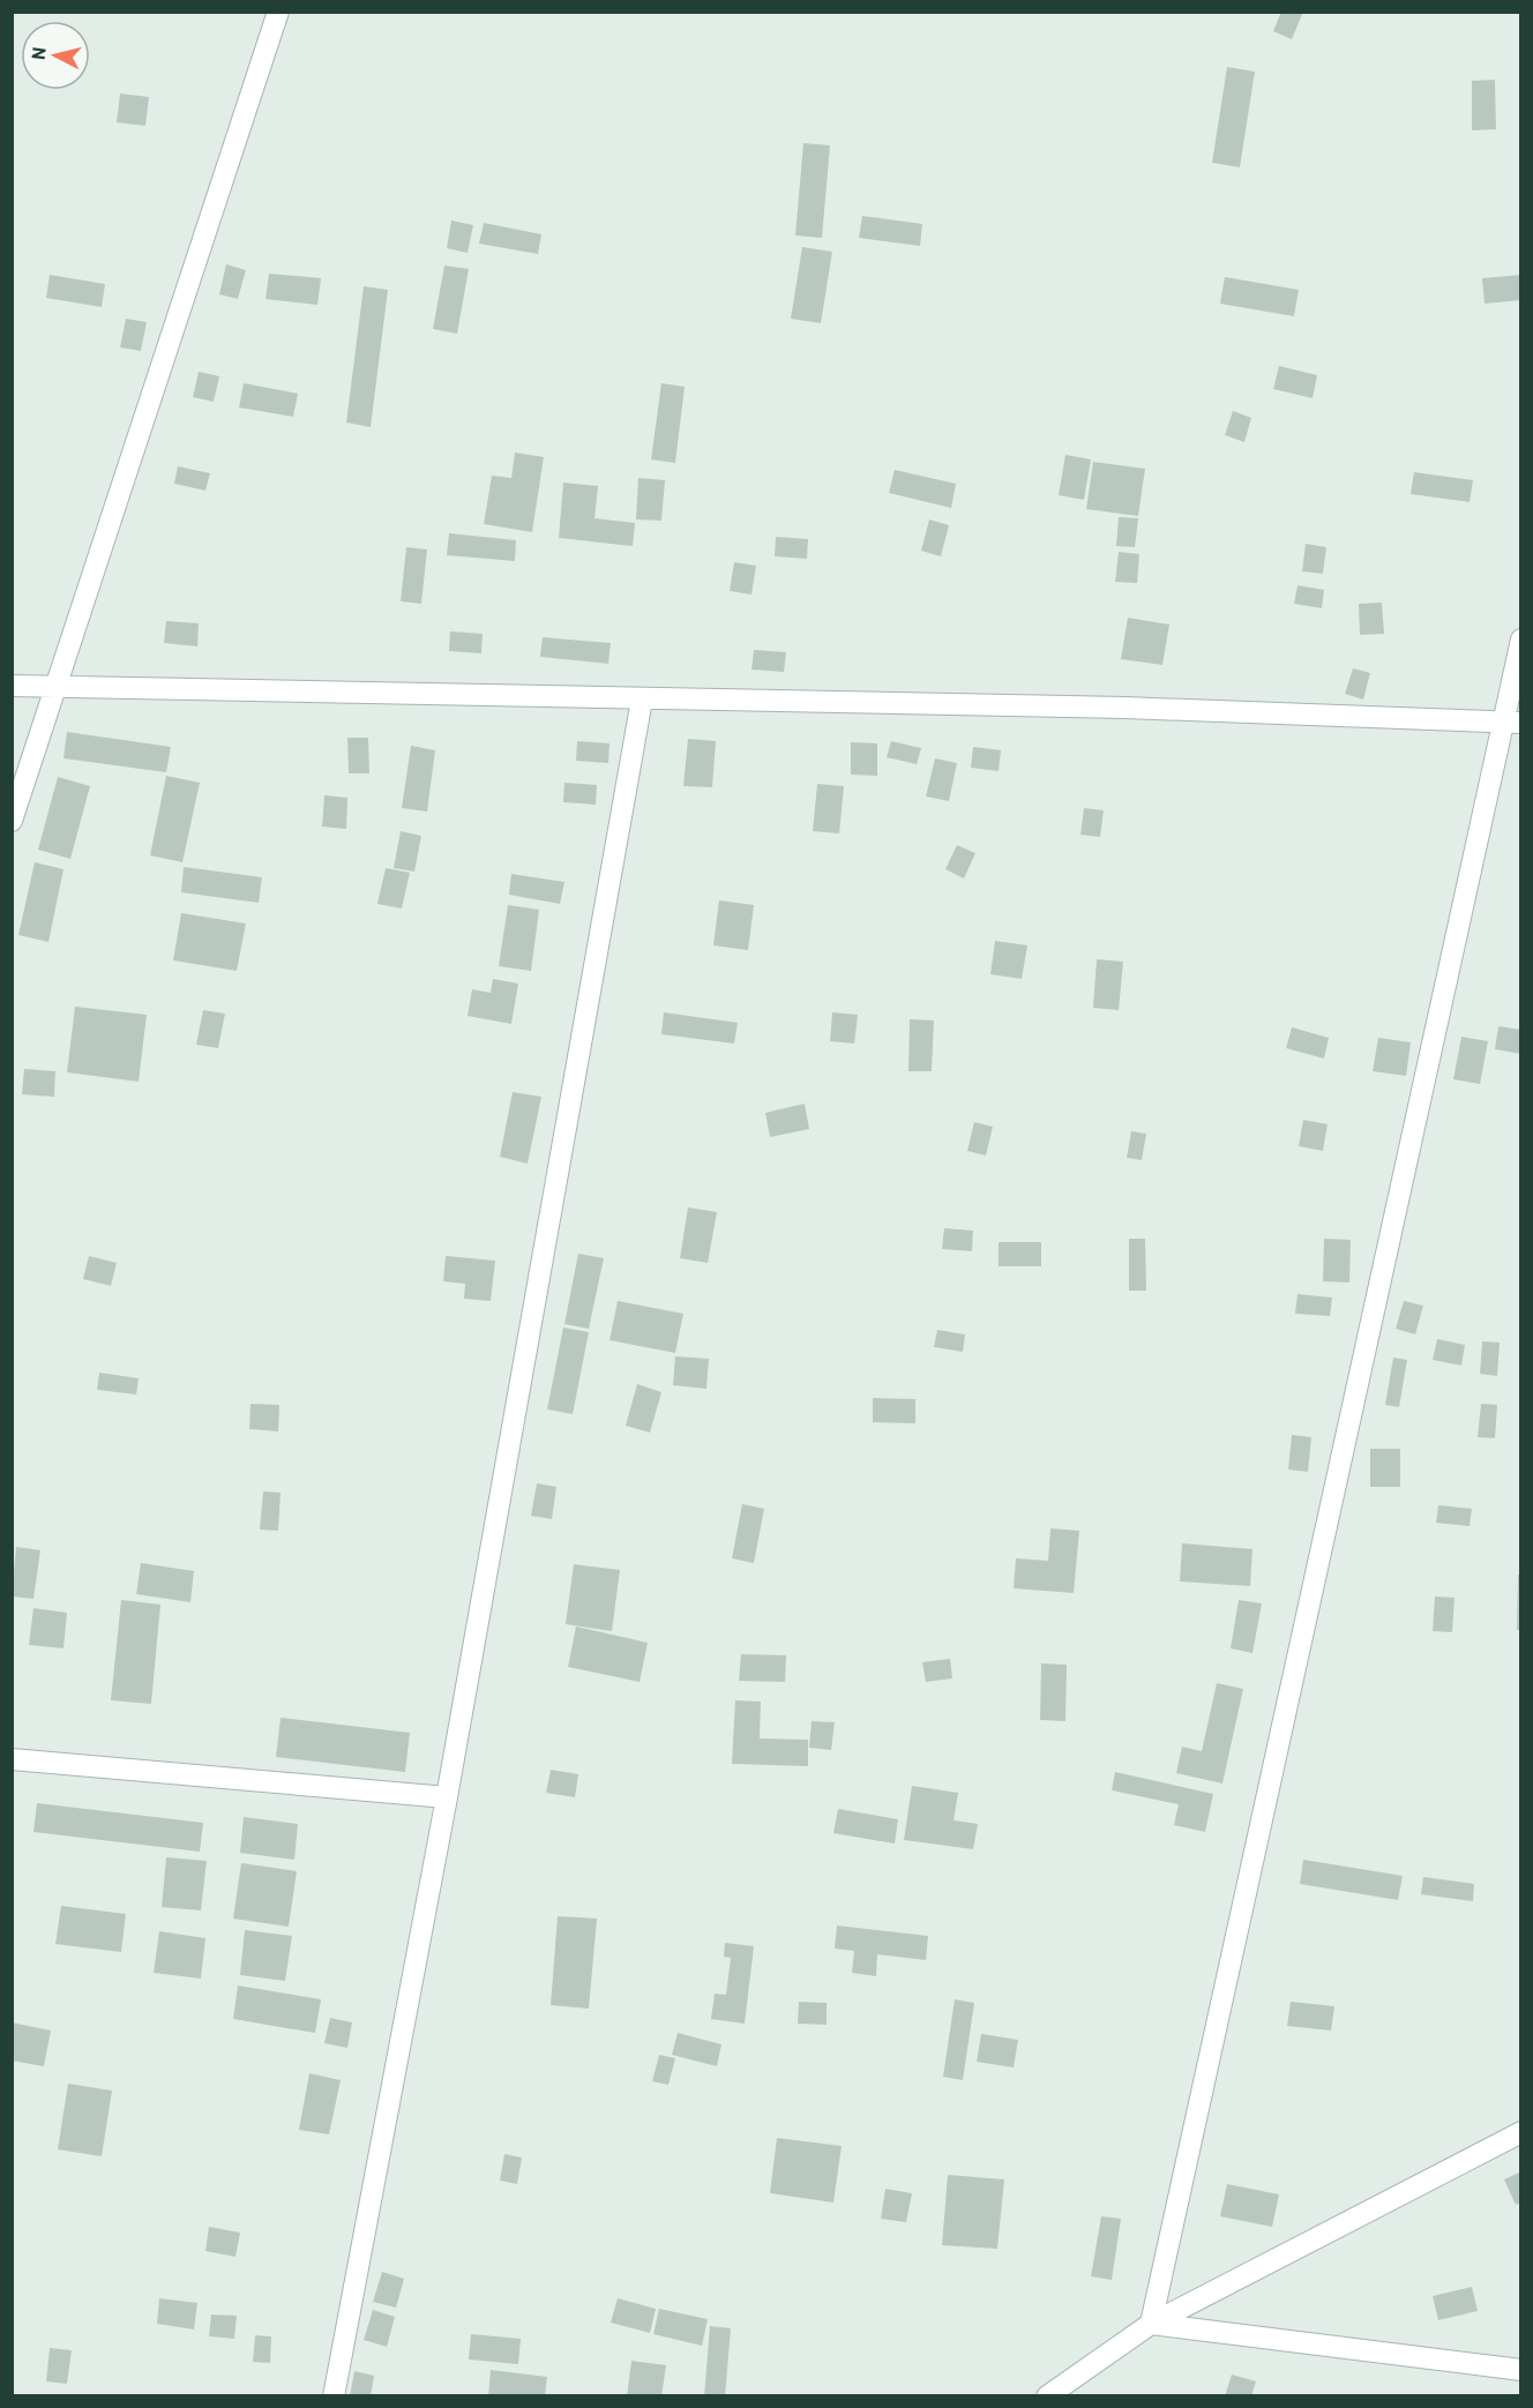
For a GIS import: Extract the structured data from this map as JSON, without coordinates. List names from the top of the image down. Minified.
{"north":"left"}
